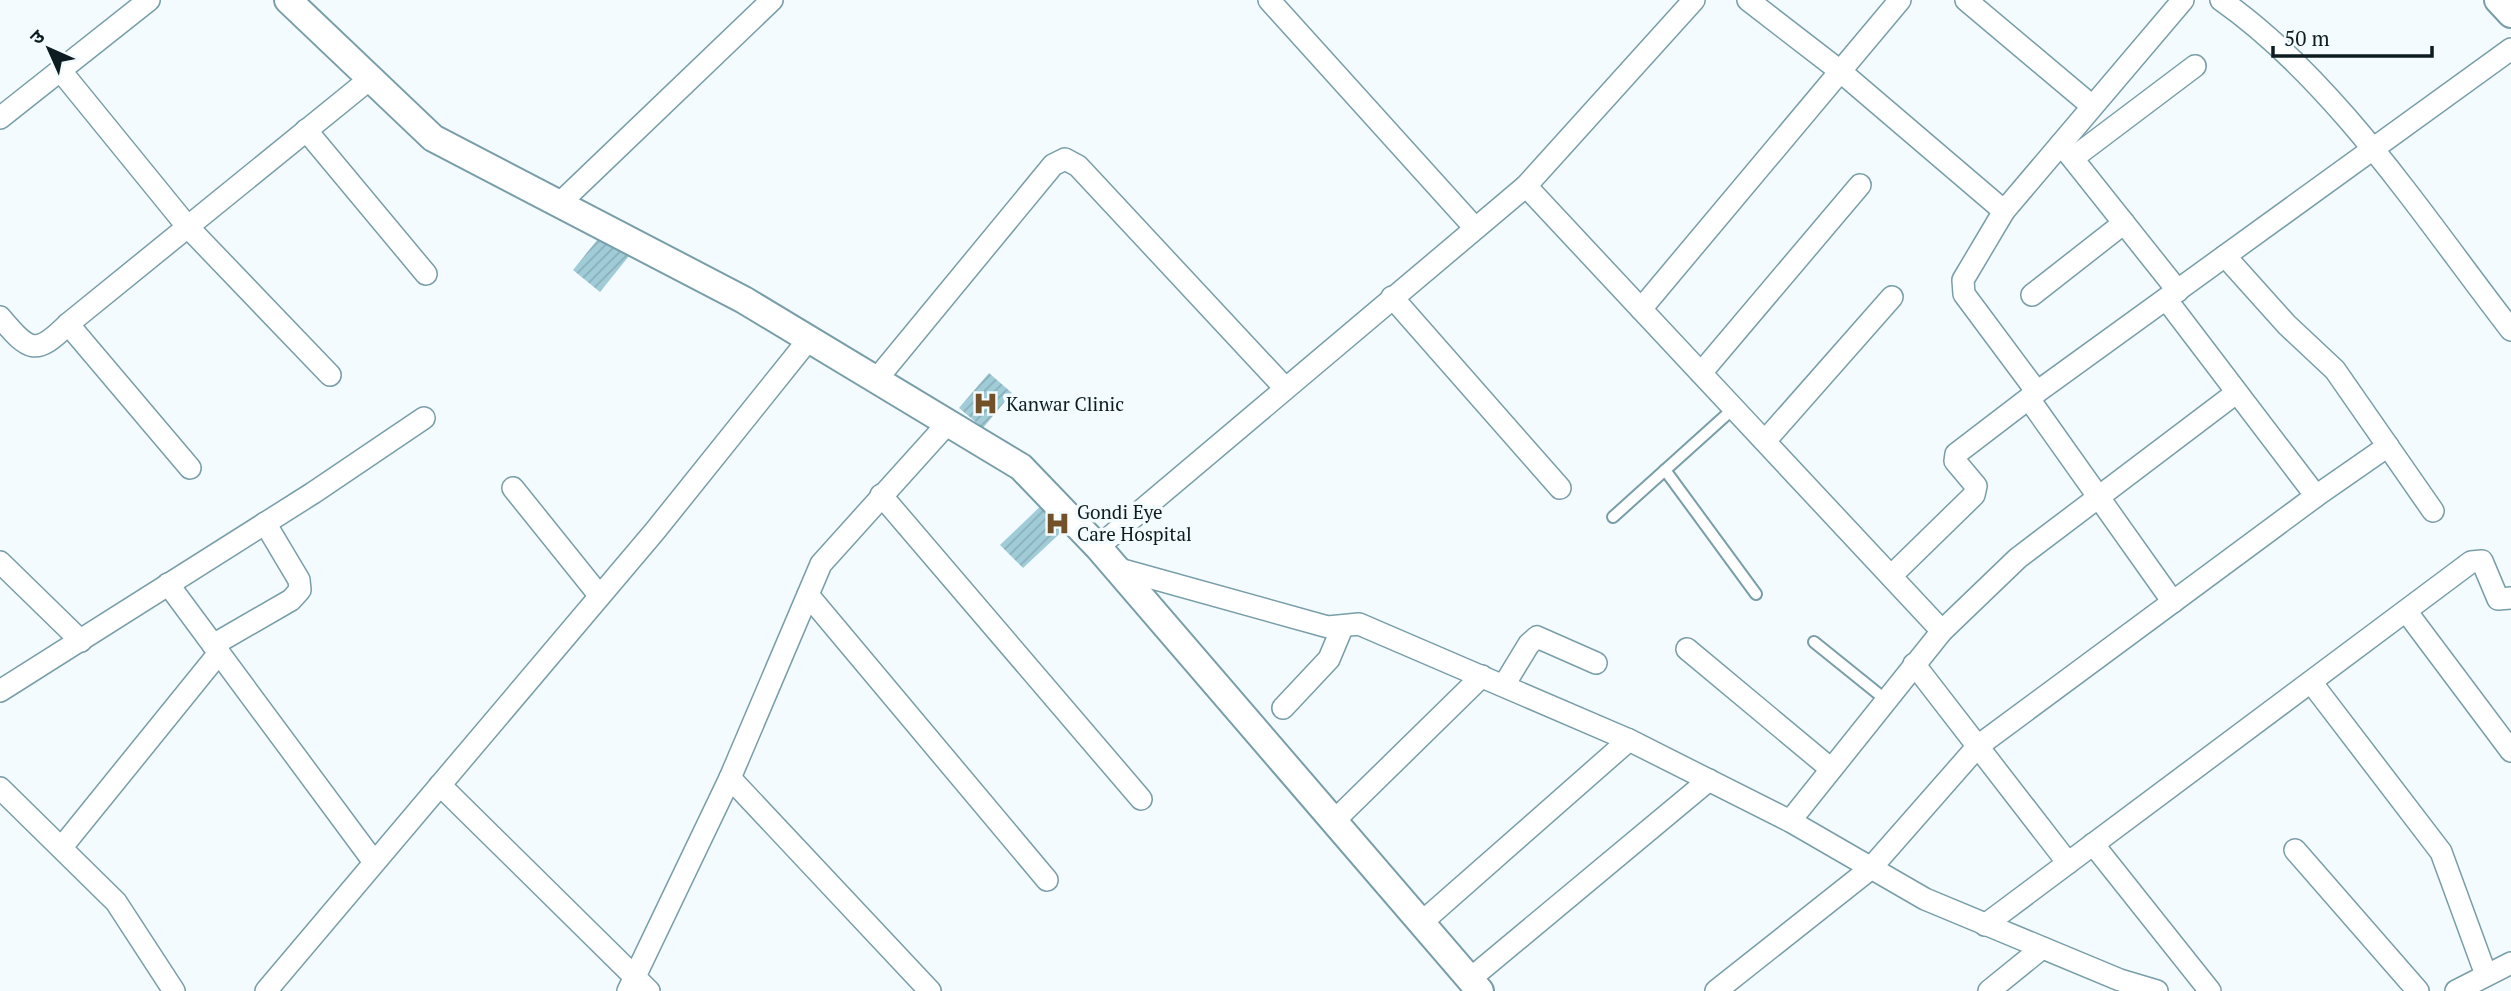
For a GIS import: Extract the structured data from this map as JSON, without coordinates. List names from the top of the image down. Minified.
{"places":{"hospital":["Kanwar Clinic","Gondi Eye Care Hospital"]},"scale_bar":"50 m","north":"top left"}
